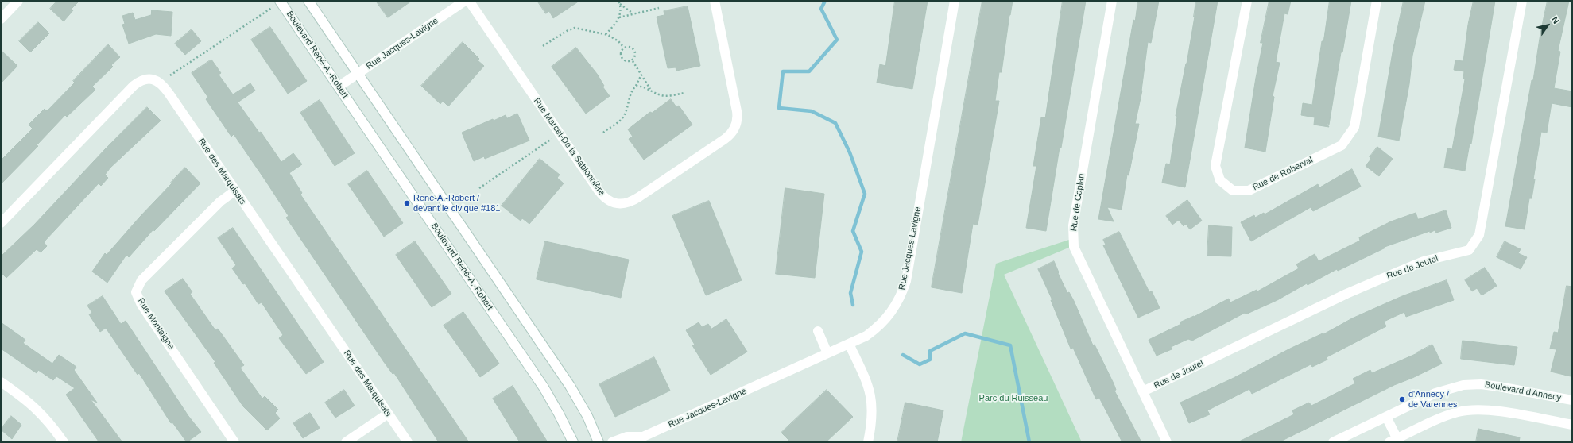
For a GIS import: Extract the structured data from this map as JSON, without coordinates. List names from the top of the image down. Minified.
{"streets":{"street":["Rue Jacques-Lavigne","Boulevard René-A.-Robert","Rue Marcel-De la Sablonnière","Rue des Marquisats","Rue de Roberval","Rue de Caplan","Rue de Joutel","Rue Montaigne","Boulevard d'Annecy"]},"crossings":[["Rue Jacques-Lavigne","Boulevard René-A.-Robert"],["Rue des Marquisats","Rue Montaigne"],["Rue de Caplan","Rue de Joutel"]],"parks":["Parc du Ruisseau"],"places":["René-A.-Robert / devant le civique #181","d'Annecy / de Varennes"],"north":"top right"}
